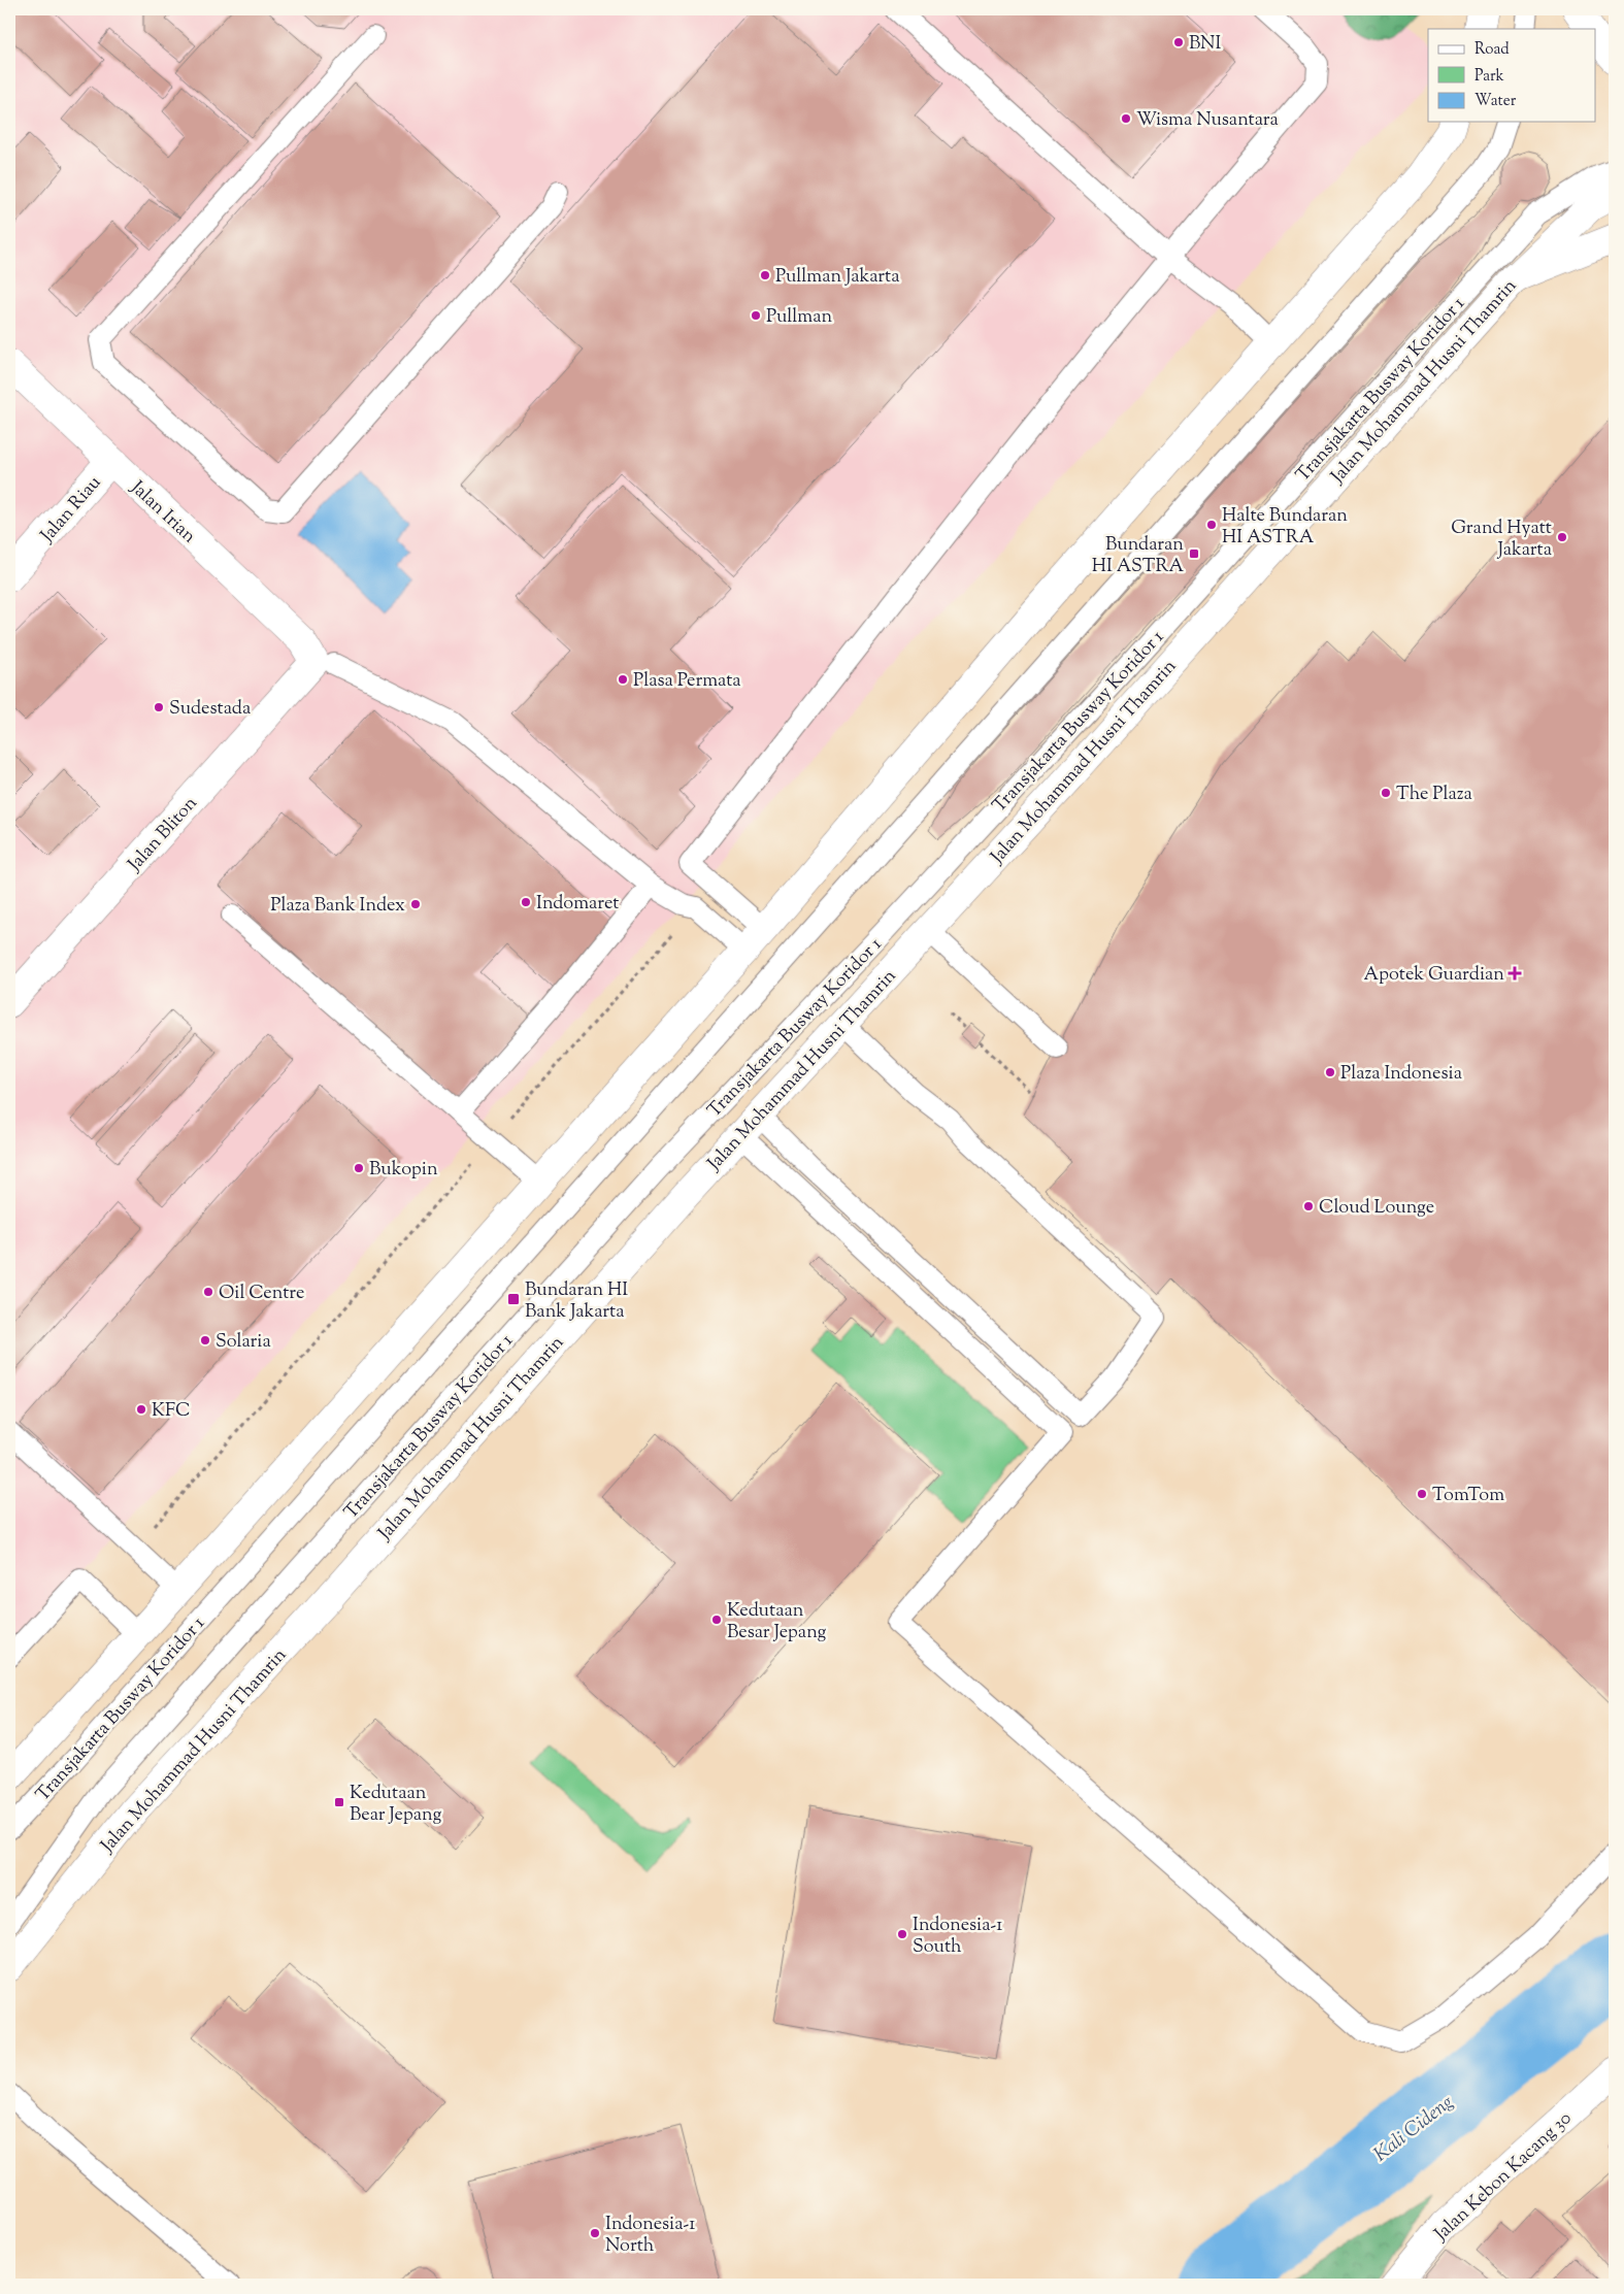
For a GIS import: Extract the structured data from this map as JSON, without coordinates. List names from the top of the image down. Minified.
{"streets":{"main road":["Jalan Mohammad Husni Thamrin","Jalan Riau","Jalan Irian","Jalan Bliton","Jalan Kebon Kacang 30"],"lane":["Transjakarta Busway Koridor 1"]},"crossings":[["Jalan Riau","Jalan Irian"],["Jalan Irian","Jalan Bliton"]],"water":["Kali Cideng"],"places":{"other":["BNI","Wisma Nusantara","Pullman Jakarta","Pullman","Halte Bundaran HI ASTRA","Grand Hyatt Jakarta","Plasa Permata","Sudestada","The Plaza","Indomaret","Plaza Bank Index","Plaza Indonesia","Bukopin","Cloud Lounge","Oil Centre","Solaria","KFC","TomTom","Kedutaan Besar Jepang","Indonesia-1 South","Indonesia-1 North"],"transit":["Bundaran HI ASTRA","Bundaran HI Bank Jakarta","Kedutaan Bear Jepang"],"health":["Apotek Guardian"]},"legend":["Road","Park","Water"]}
